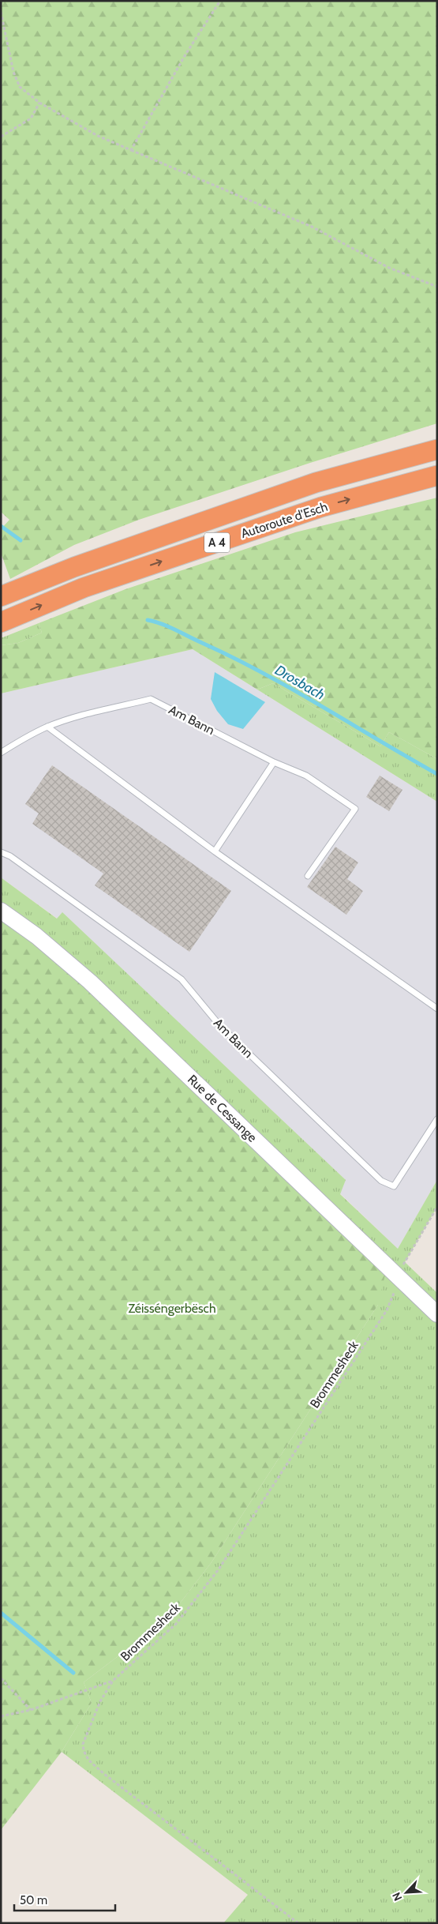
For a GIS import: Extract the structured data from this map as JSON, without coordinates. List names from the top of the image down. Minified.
{"streets":{"highway":["Autoroute d'Esch","A 4"],"main road":["Rue de Cessange"],"lane":["Am Bann"],"path":["Brommesheck"]},"crossings":[["Autoroute d'Esch","A 4"],["Rue de Cessange","Brommesheck"]],"water":["Drosbach"],"parks":["Zéisséngerbësch"],"scale_bar":"50 m","north":"bottom left"}
